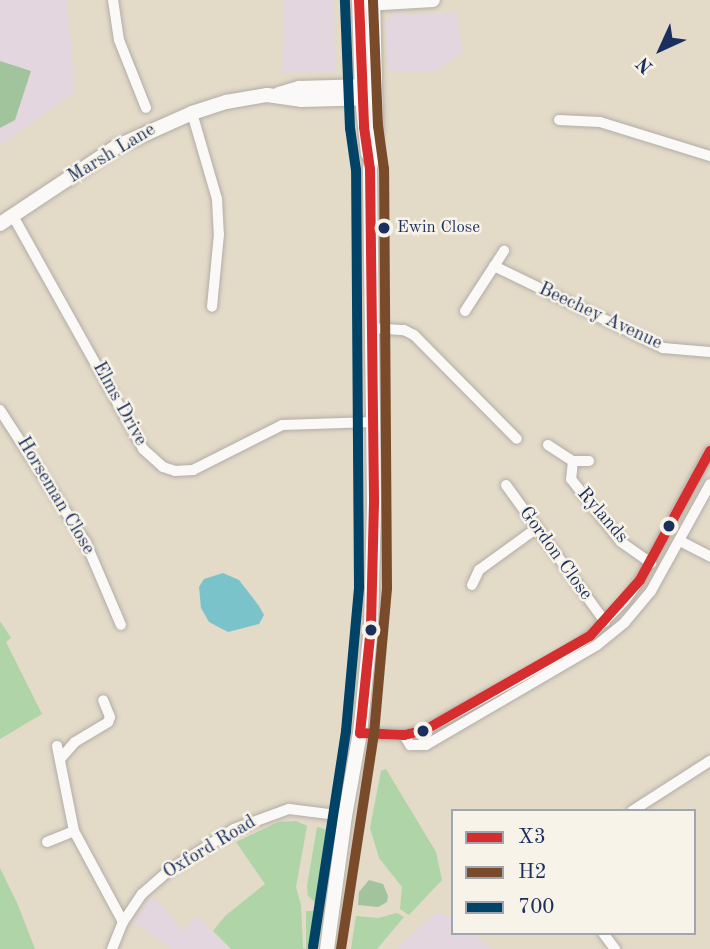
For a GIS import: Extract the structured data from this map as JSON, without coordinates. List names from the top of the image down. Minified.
{"streets":{"main road":["Marsh Lane"],"street":["Beechey Avenue","Elms Drive","Horseman Close","Rylands","Gordon Close","Oxford Road"]},"crossings":[["Marsh Lane","Elms Drive"]],"places":["Ewin Close"],"lines":["transit line X3","transit line H2","transit line 700"],"legend":["X3","H2","700"],"north":"bottom left"}
